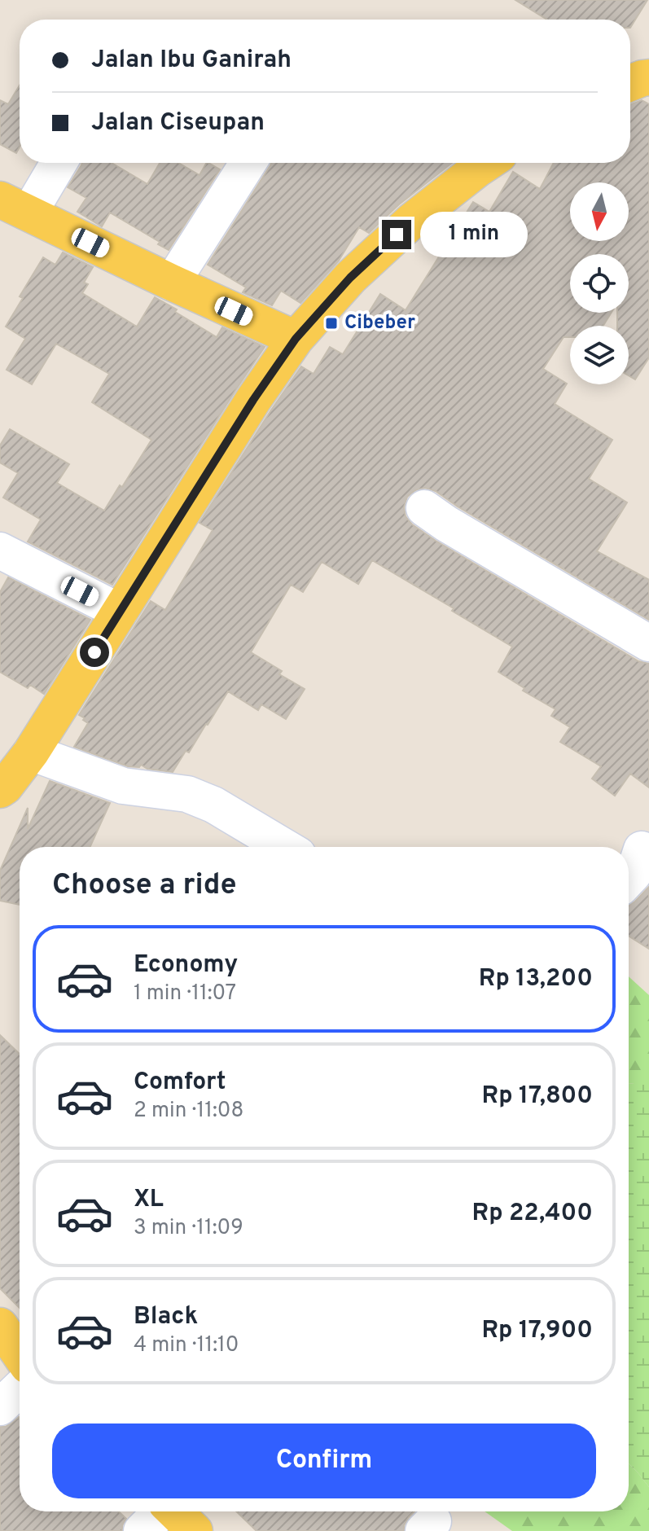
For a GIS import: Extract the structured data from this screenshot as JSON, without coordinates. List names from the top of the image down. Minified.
{"places":{"transit":["Cibeber"]},"north":"bottom","page":{"banner":["Jalan Ibu Ganirah","Jalan Ciseupan"],"bubble":"1 min","heading":"Choose a ride","list":[{"name":"Economy","note":"1 min · 11:07","value":"Rp 13,200"},{"name":"Comfort","note":"2 min · 11:08","value":"Rp 17,800"},{"name":"XL","note":"3 min · 11:09","value":"Rp 22,400"},{"name":"Black","note":"4 min · 11:10","value":"Rp 17,900"}],"buttons":"Confirm"}}
